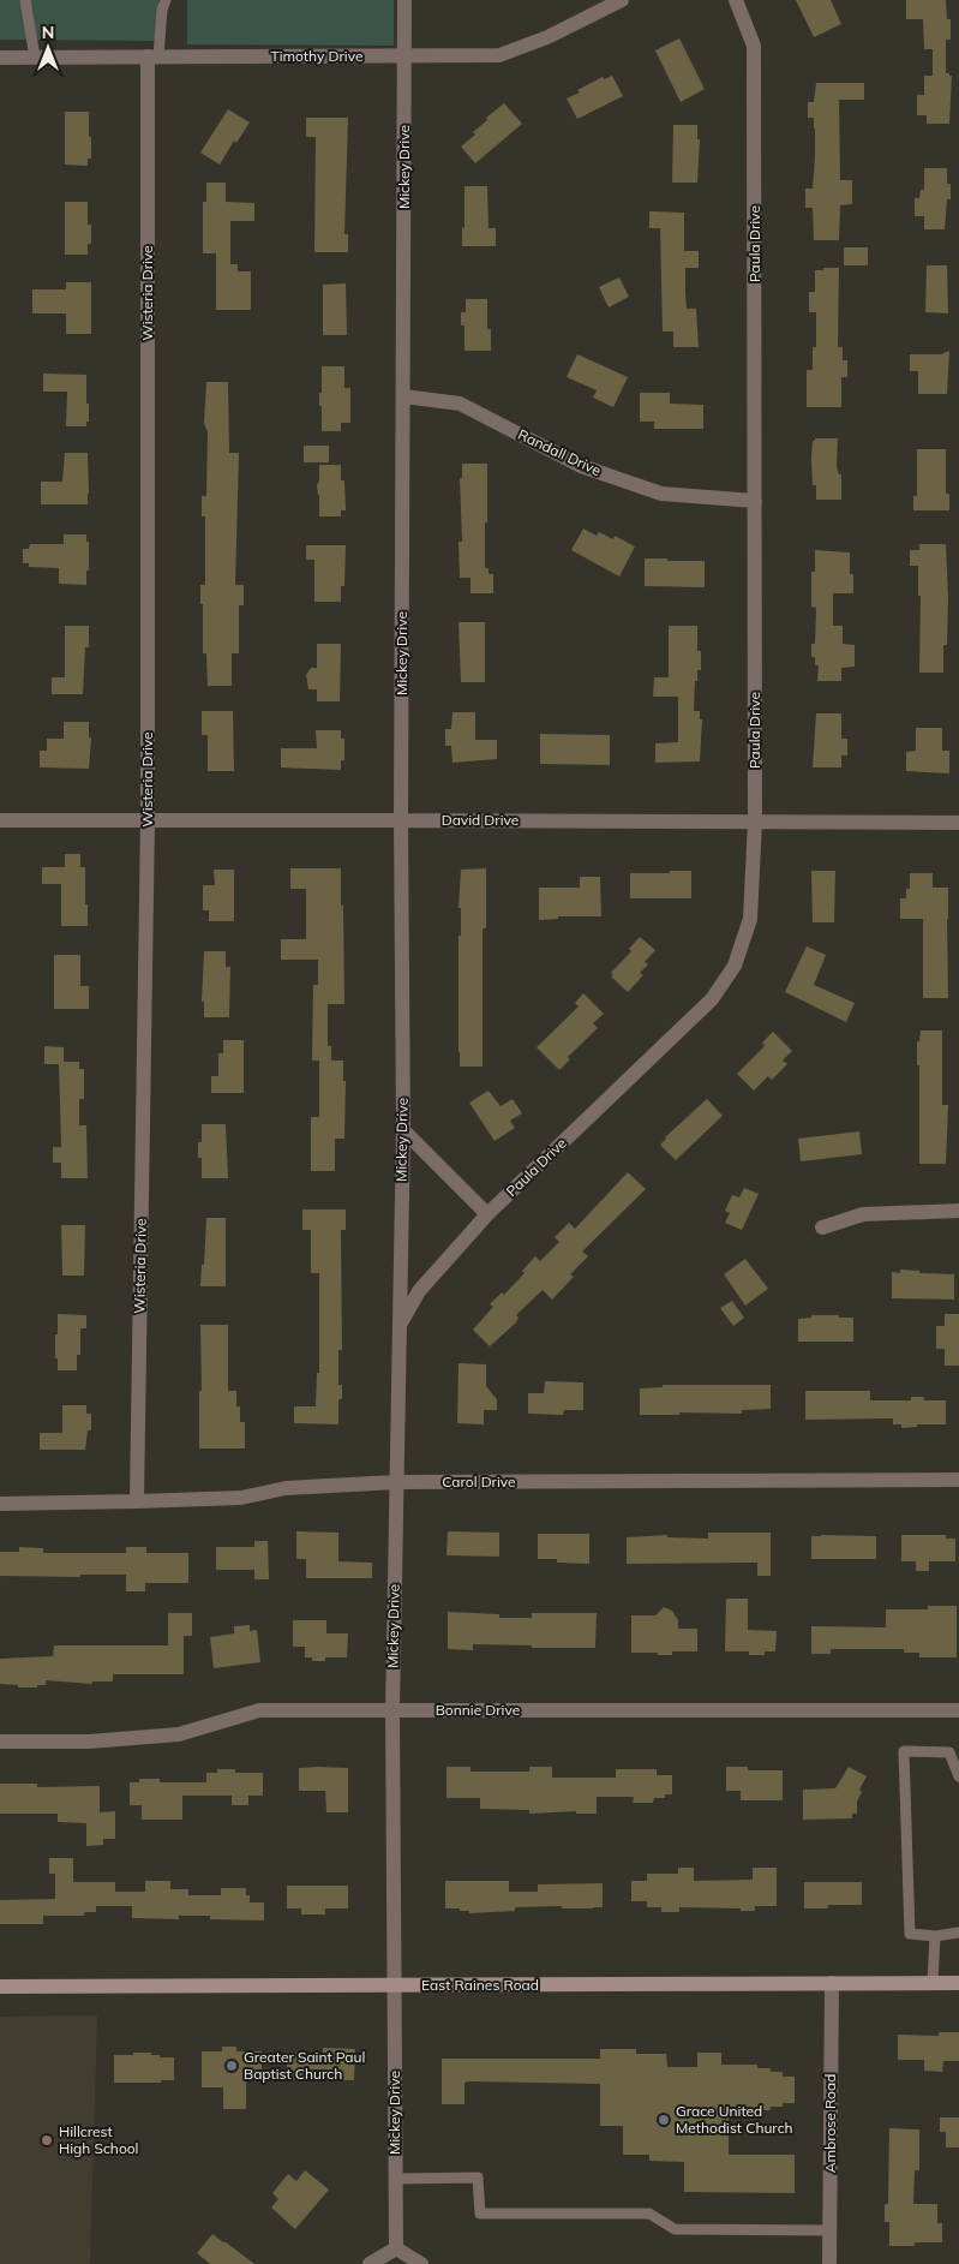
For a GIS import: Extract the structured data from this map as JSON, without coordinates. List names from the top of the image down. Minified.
{"streets":{"main road":["East Raines Road"],"street":["Timothy Drive","Mickey Drive","Paula Drive","Wisteria Drive","Randall Drive","David Drive","Carol Drive","Bonnie Drive","Ambrose Road"]},"crossings":[["Timothy Drive","Mickey Drive"],["Timothy Drive","Wisteria Drive"],["Mickey Drive","Paula Drive"],["Mickey Drive","Randall Drive"],["Mickey Drive","David Drive"],["Mickey Drive","Carol Drive"],["Mickey Drive","Bonnie Drive"],["Mickey Drive","East Raines Road"],["Paula Drive","Randall Drive"],["Paula Drive","David Drive"],["Wisteria Drive","David Drive"],["Wisteria Drive","Carol Drive"],["East Raines Road","Ambrose Road"]],"places":["Greater Saint Paul Baptist Church","Grace United Methodist Church","Hillcrest High School"],"north":"top"}
